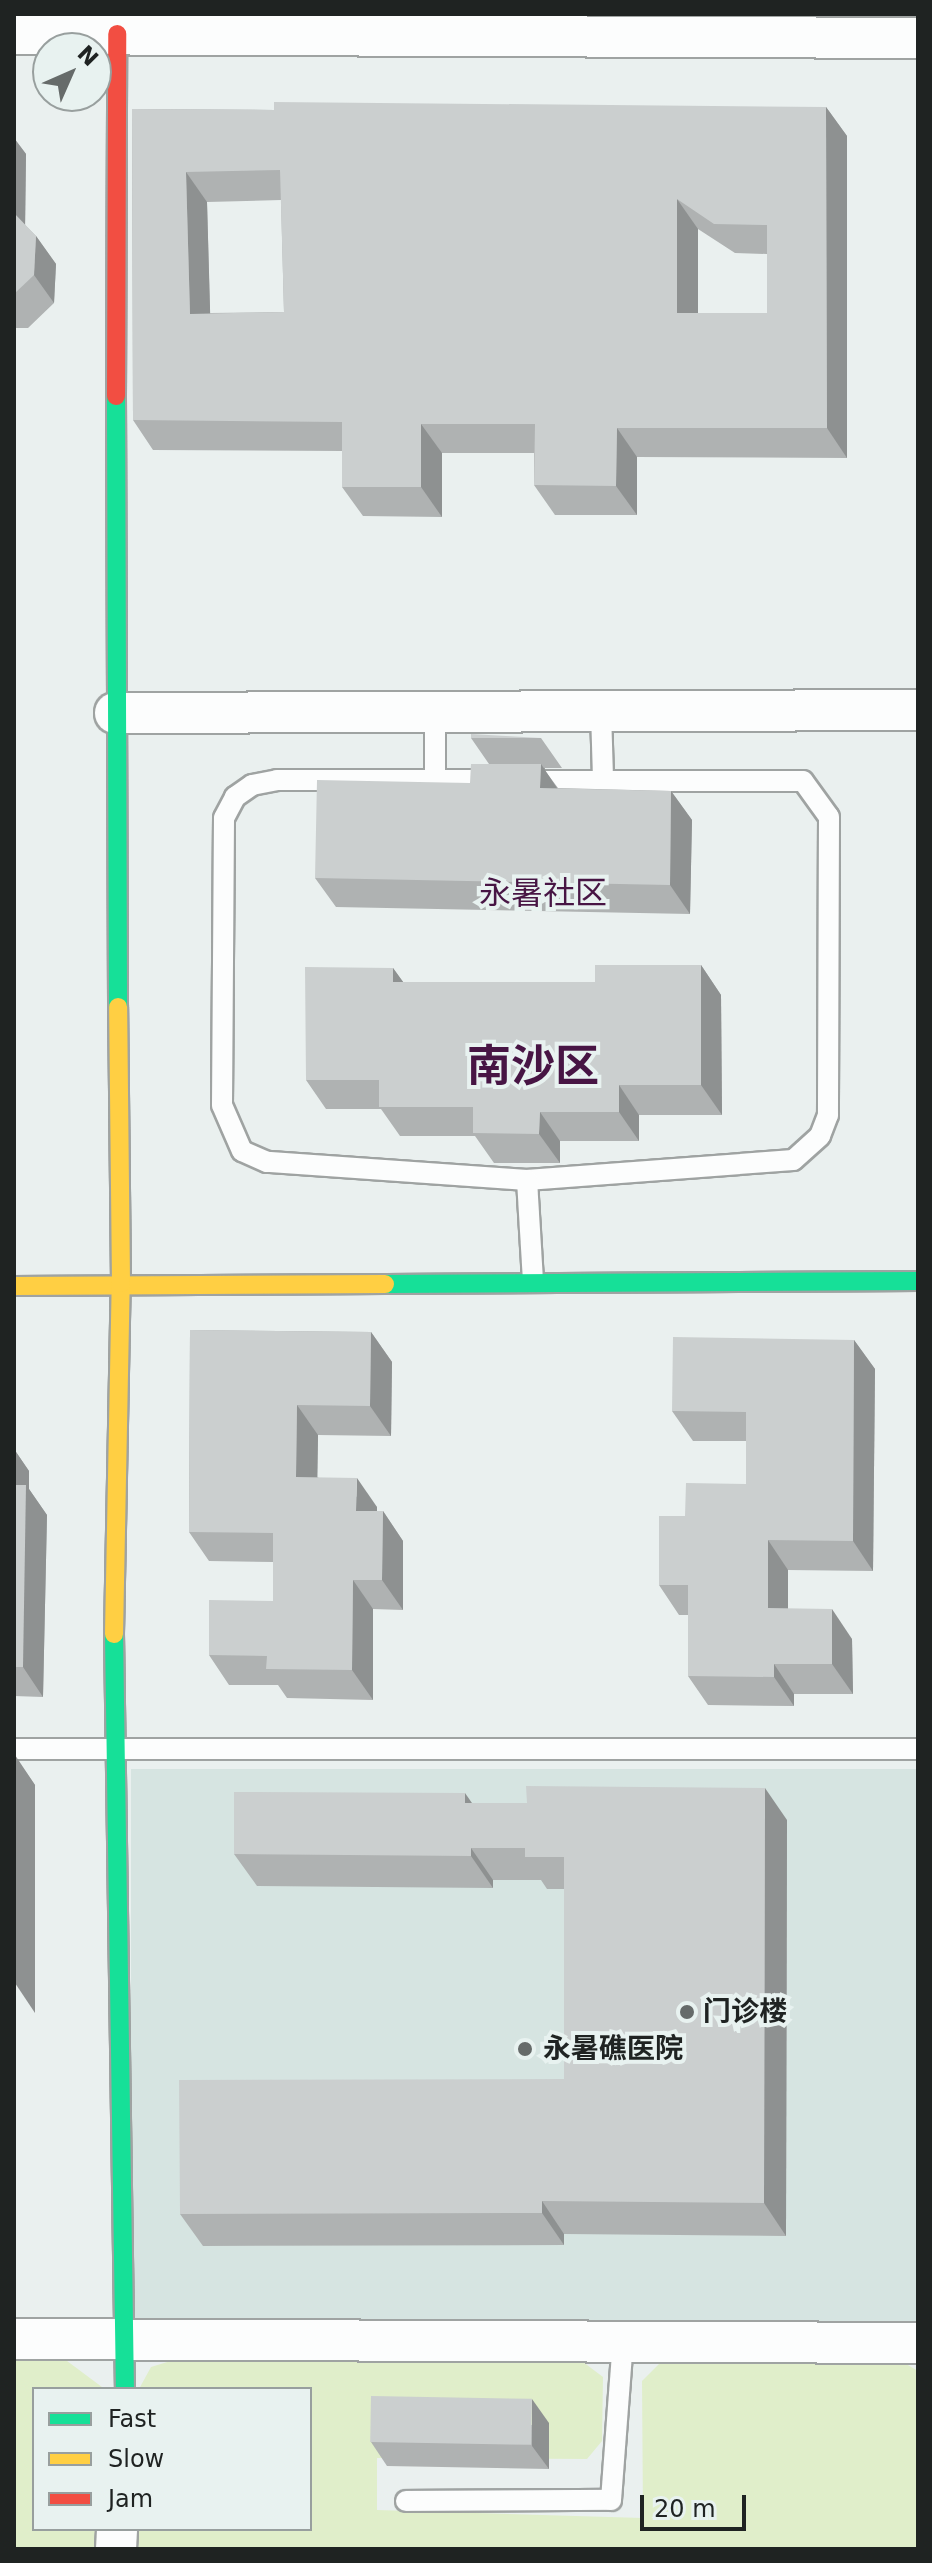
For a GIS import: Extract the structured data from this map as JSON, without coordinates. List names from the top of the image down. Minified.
{"districts":["永暑社区","南沙区"],"places":["门诊楼","永暑礁医院"],"legend":["Fast","Slow","Jam"],"scale_bar":"20 m","north":"top right"}
